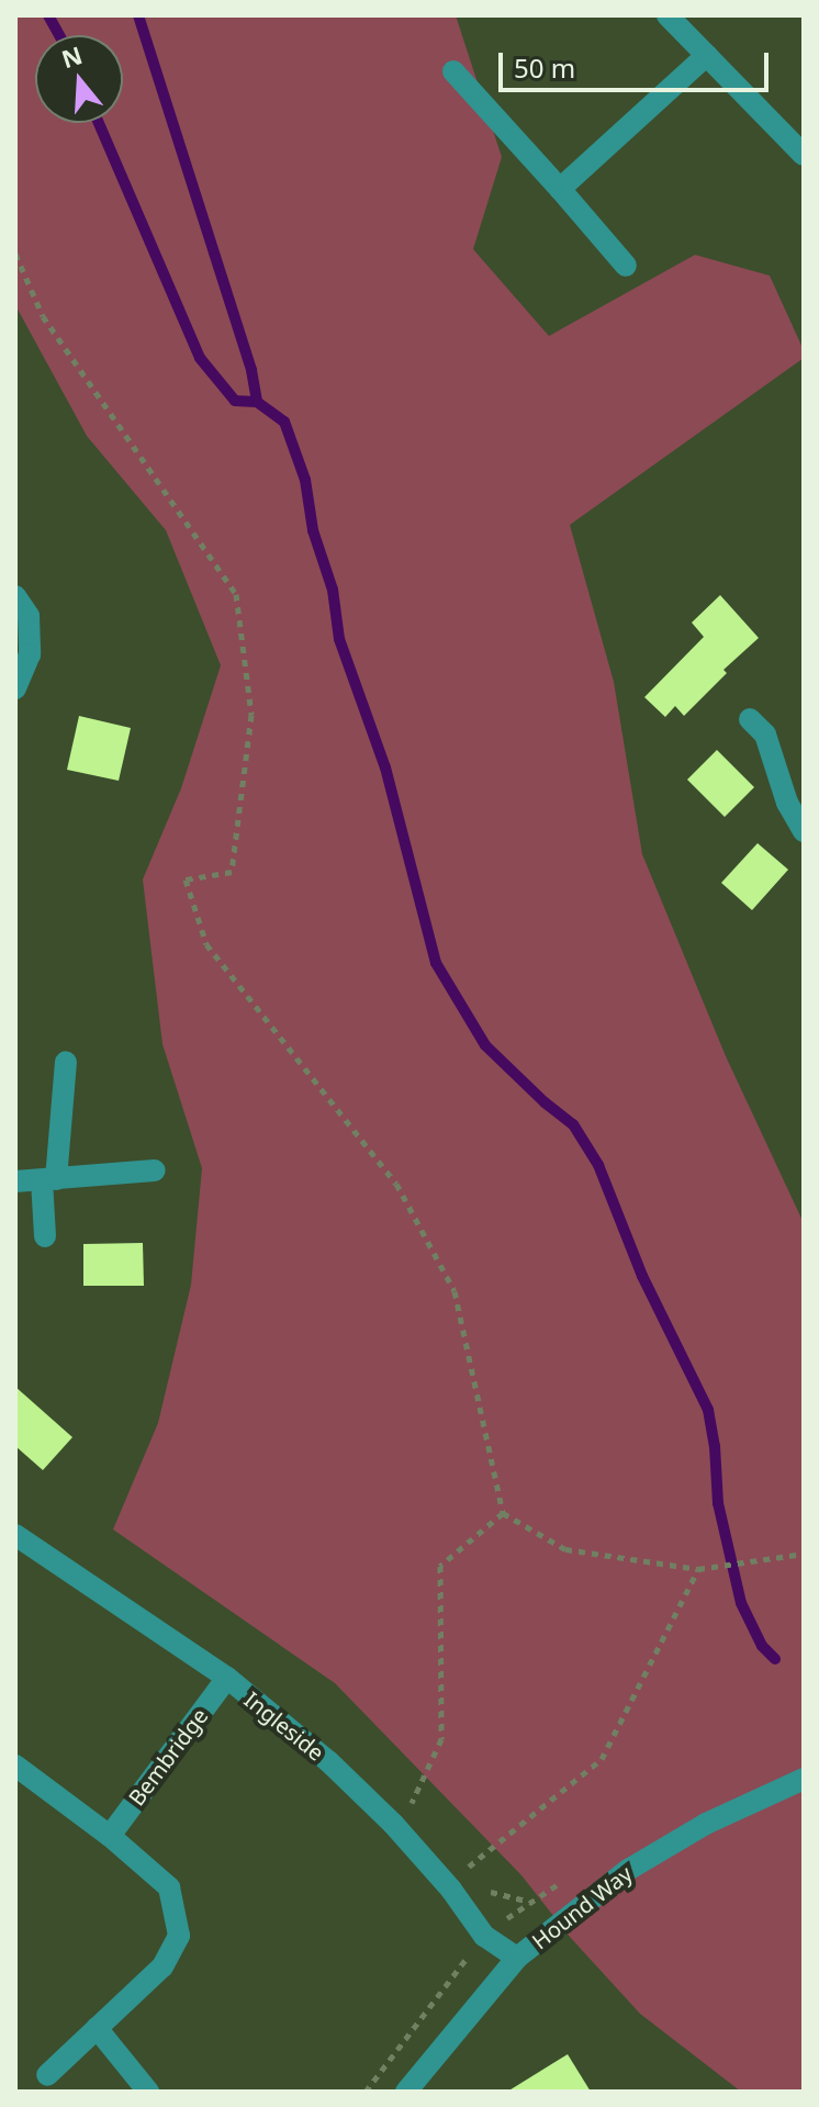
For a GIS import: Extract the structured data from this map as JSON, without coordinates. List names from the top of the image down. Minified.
{"streets":{"street":["Ingleside","Bembridge","Hound Way"]},"crossings":[["Ingleside","Bembridge"],["Ingleside","Hound Way"]],"scale_bar":"50 m","north":"top"}
